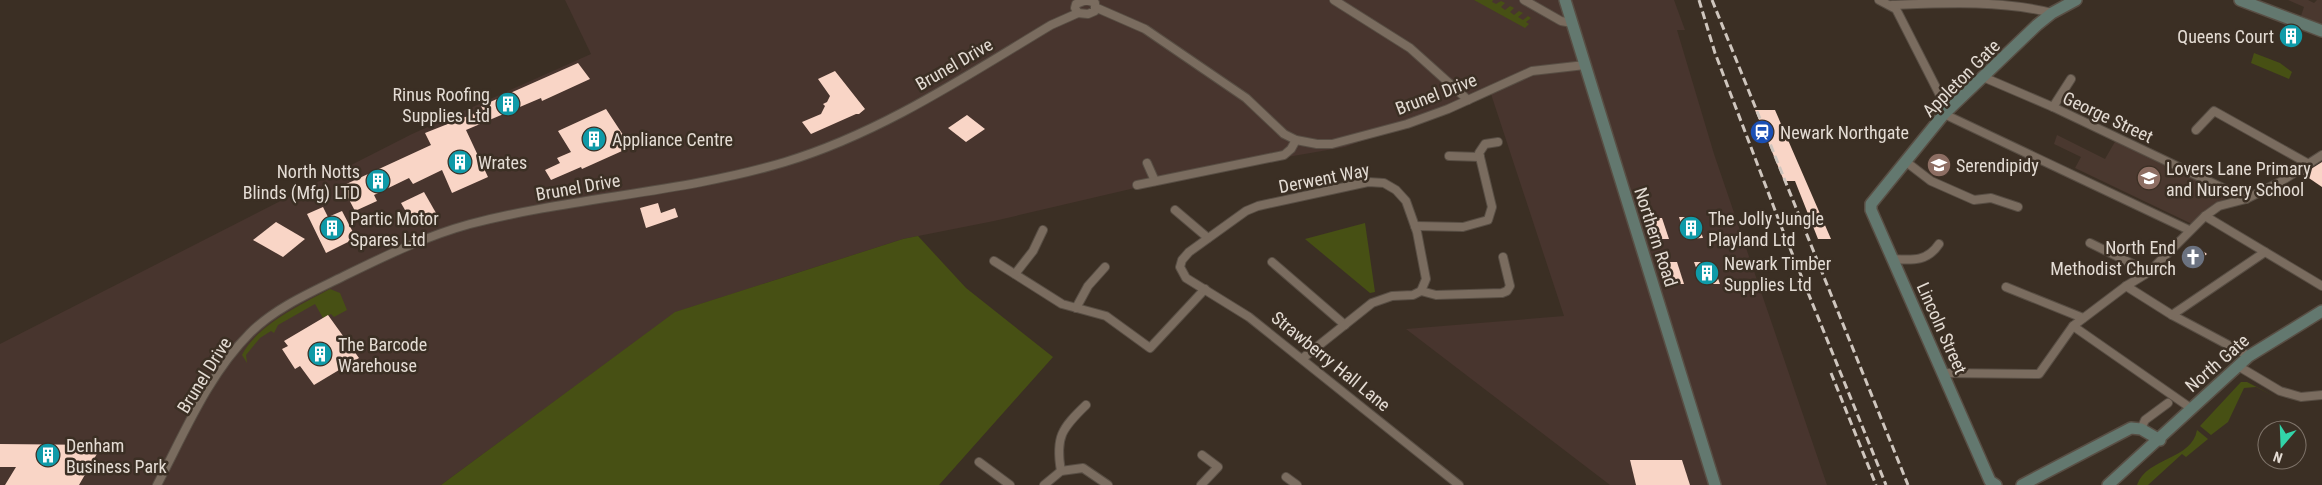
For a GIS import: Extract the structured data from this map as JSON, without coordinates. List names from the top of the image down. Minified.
{"streets":{"street":["Brunel Drive","Appleton Gate","George Street","Derwent Way","Northern Road","Lincoln Street","Strawberry Hall Lane","North Gate"]},"crossings":[["Brunel Drive","Northern Road"],["Appleton Gate","George Street"],["Appleton Gate","Lincoln Street"],["Derwent Way","Strawberry Hall Lane"]],"places":{"building":["Queens Court","Rinus Roofing Supplies Ltd","Appliance Centre","Wrates","North Notts Blinds (Mfg) LTD","Partic Motor Spares Ltd","The Jolly Jungle Playland Ltd","Newark Timber Supplies Ltd","The Barcode Warehouse","Denham Business Park"],"station":["Newark Northgate"],"school or university":["Serendipidy","Lovers Lane Primary and Nursery School"],"church":["North End Methodist Church"]},"north":"bottom"}
